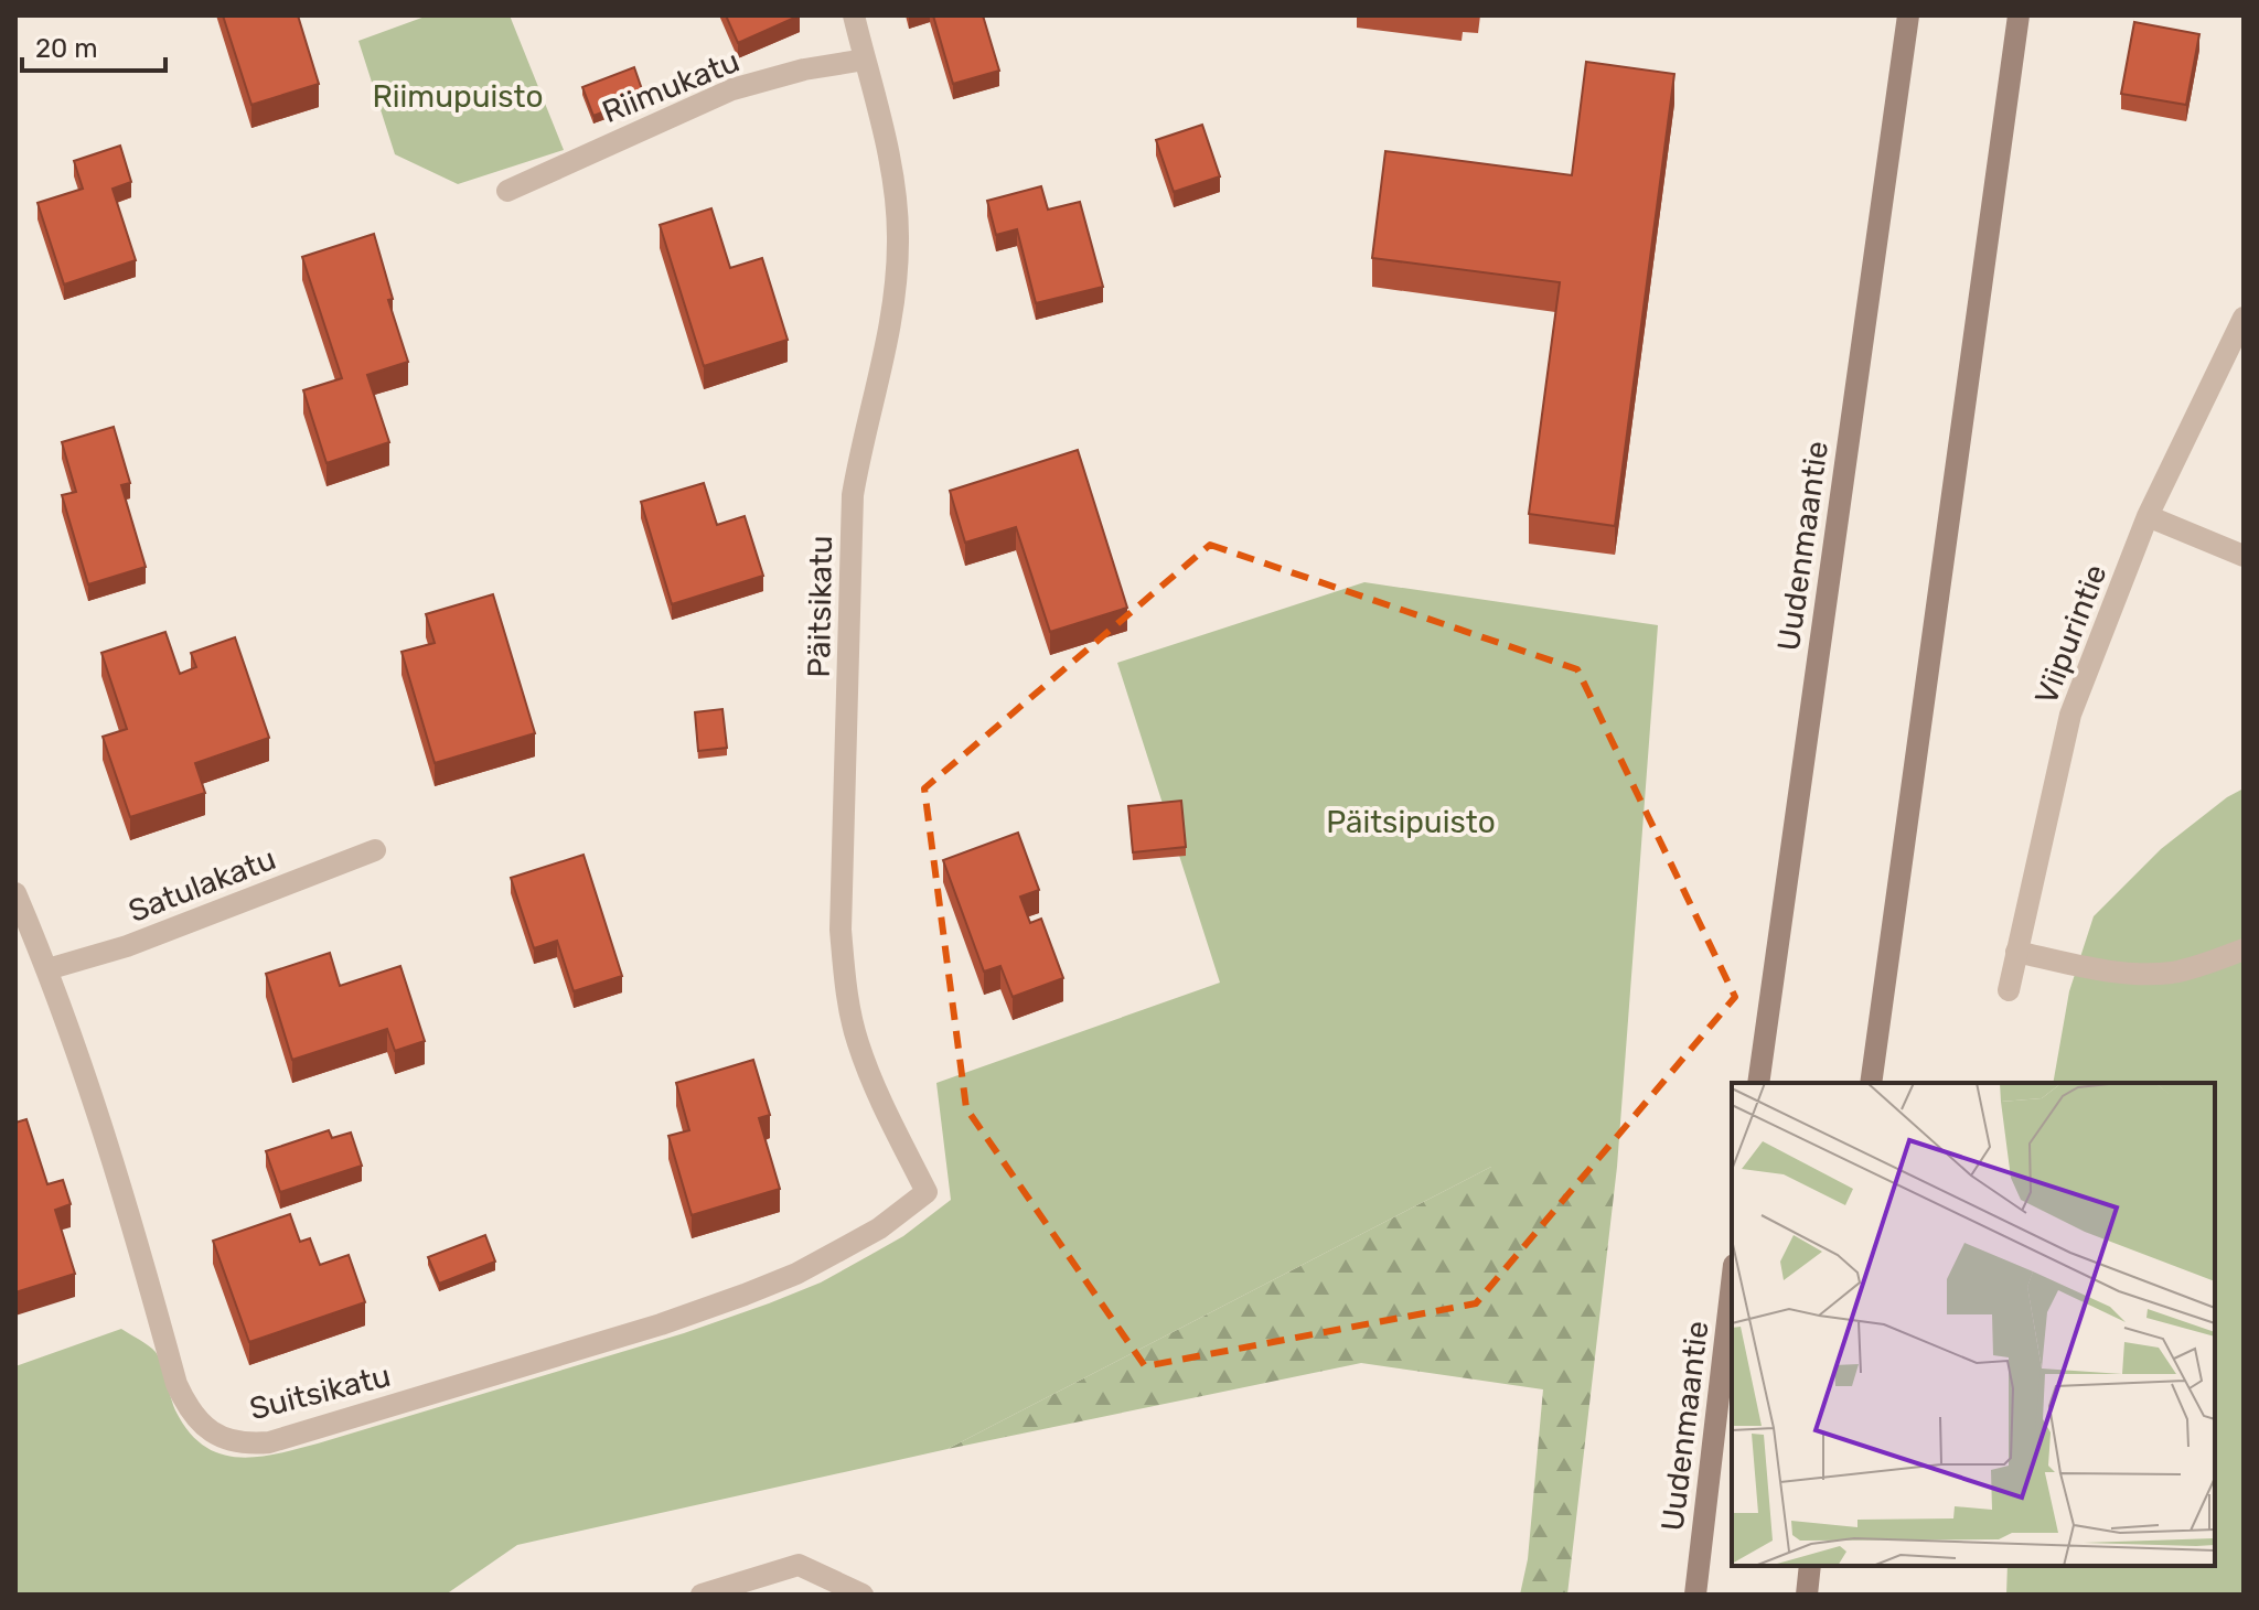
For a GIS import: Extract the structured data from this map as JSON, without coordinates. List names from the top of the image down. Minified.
{"streets":{"main road":["Uudenmaantie"],"street":["Riimukatu","Päitsikatu","Viipurintie","Satulakatu","Suitsikatu"]},"crossings":[["Riimukatu","Päitsikatu"],["Päitsikatu","Suitsikatu"],["Satulakatu","Suitsikatu"]],"parks":["Riimupuisto","Päitsipuisto"],"scale_bar":"20 m"}
